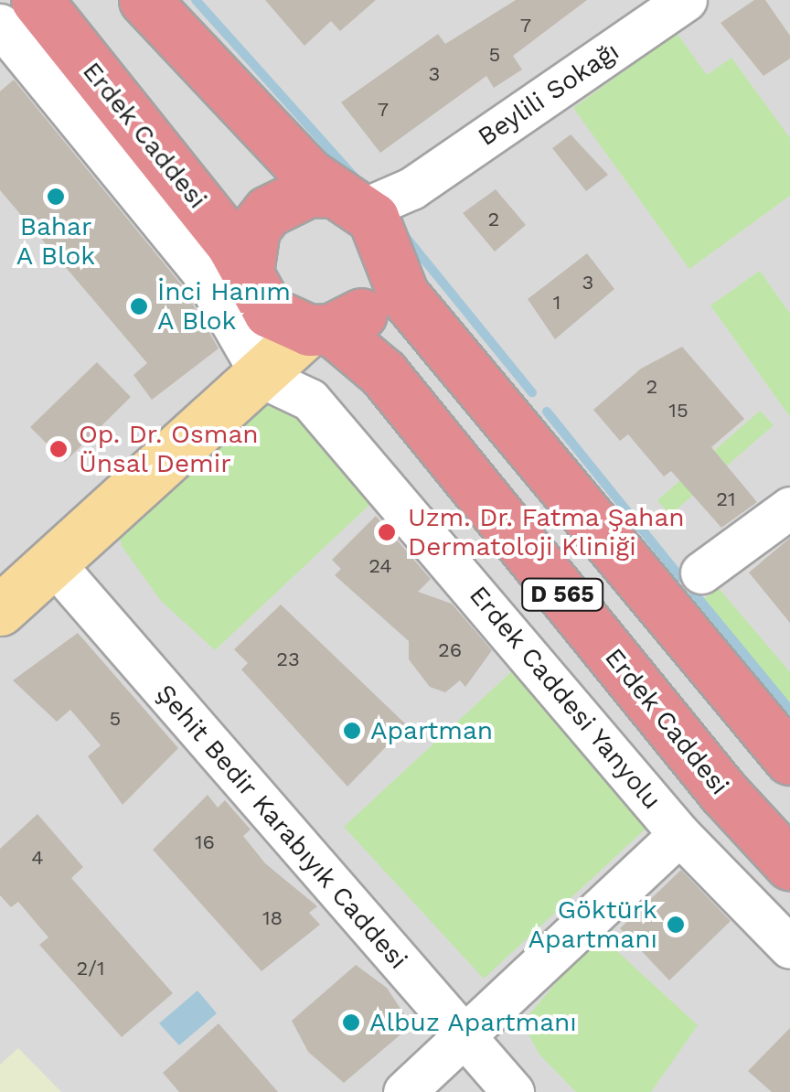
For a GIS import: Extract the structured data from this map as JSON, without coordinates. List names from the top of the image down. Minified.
{"streets":{"highway":["Erdek Caddesi","D 565"],"street":["Beylili Sokağı","Erdek Caddesi Yanyolu","Şehit Bedir Karabıyık Caddesi"]},"crossings":[["Beylili Sokağı","Erdek Caddesi"],["Beylili Sokağı","D 565"],["Beylili Sokağı","Erdek Caddesi Yanyolu"],["Erdek Caddesi","D 565"],["Erdek Caddesi","Erdek Caddesi Yanyolu"],["D 565","Erdek Caddesi Yanyolu"]],"places":["Bahar A Blok","İnci Hanım A Blok","Op. Dr. Osman Ünsal Demir","Uzm. Dr. Fatma Şahan Dermatoloji Kliniği","Apartman","Göktürk Apartmanı","Albuz Apartmanı"],"house_numbers":["7","5","3","7","2","3","1","2","15","21","24","26","23","5","16","4","18","2/1"]}
